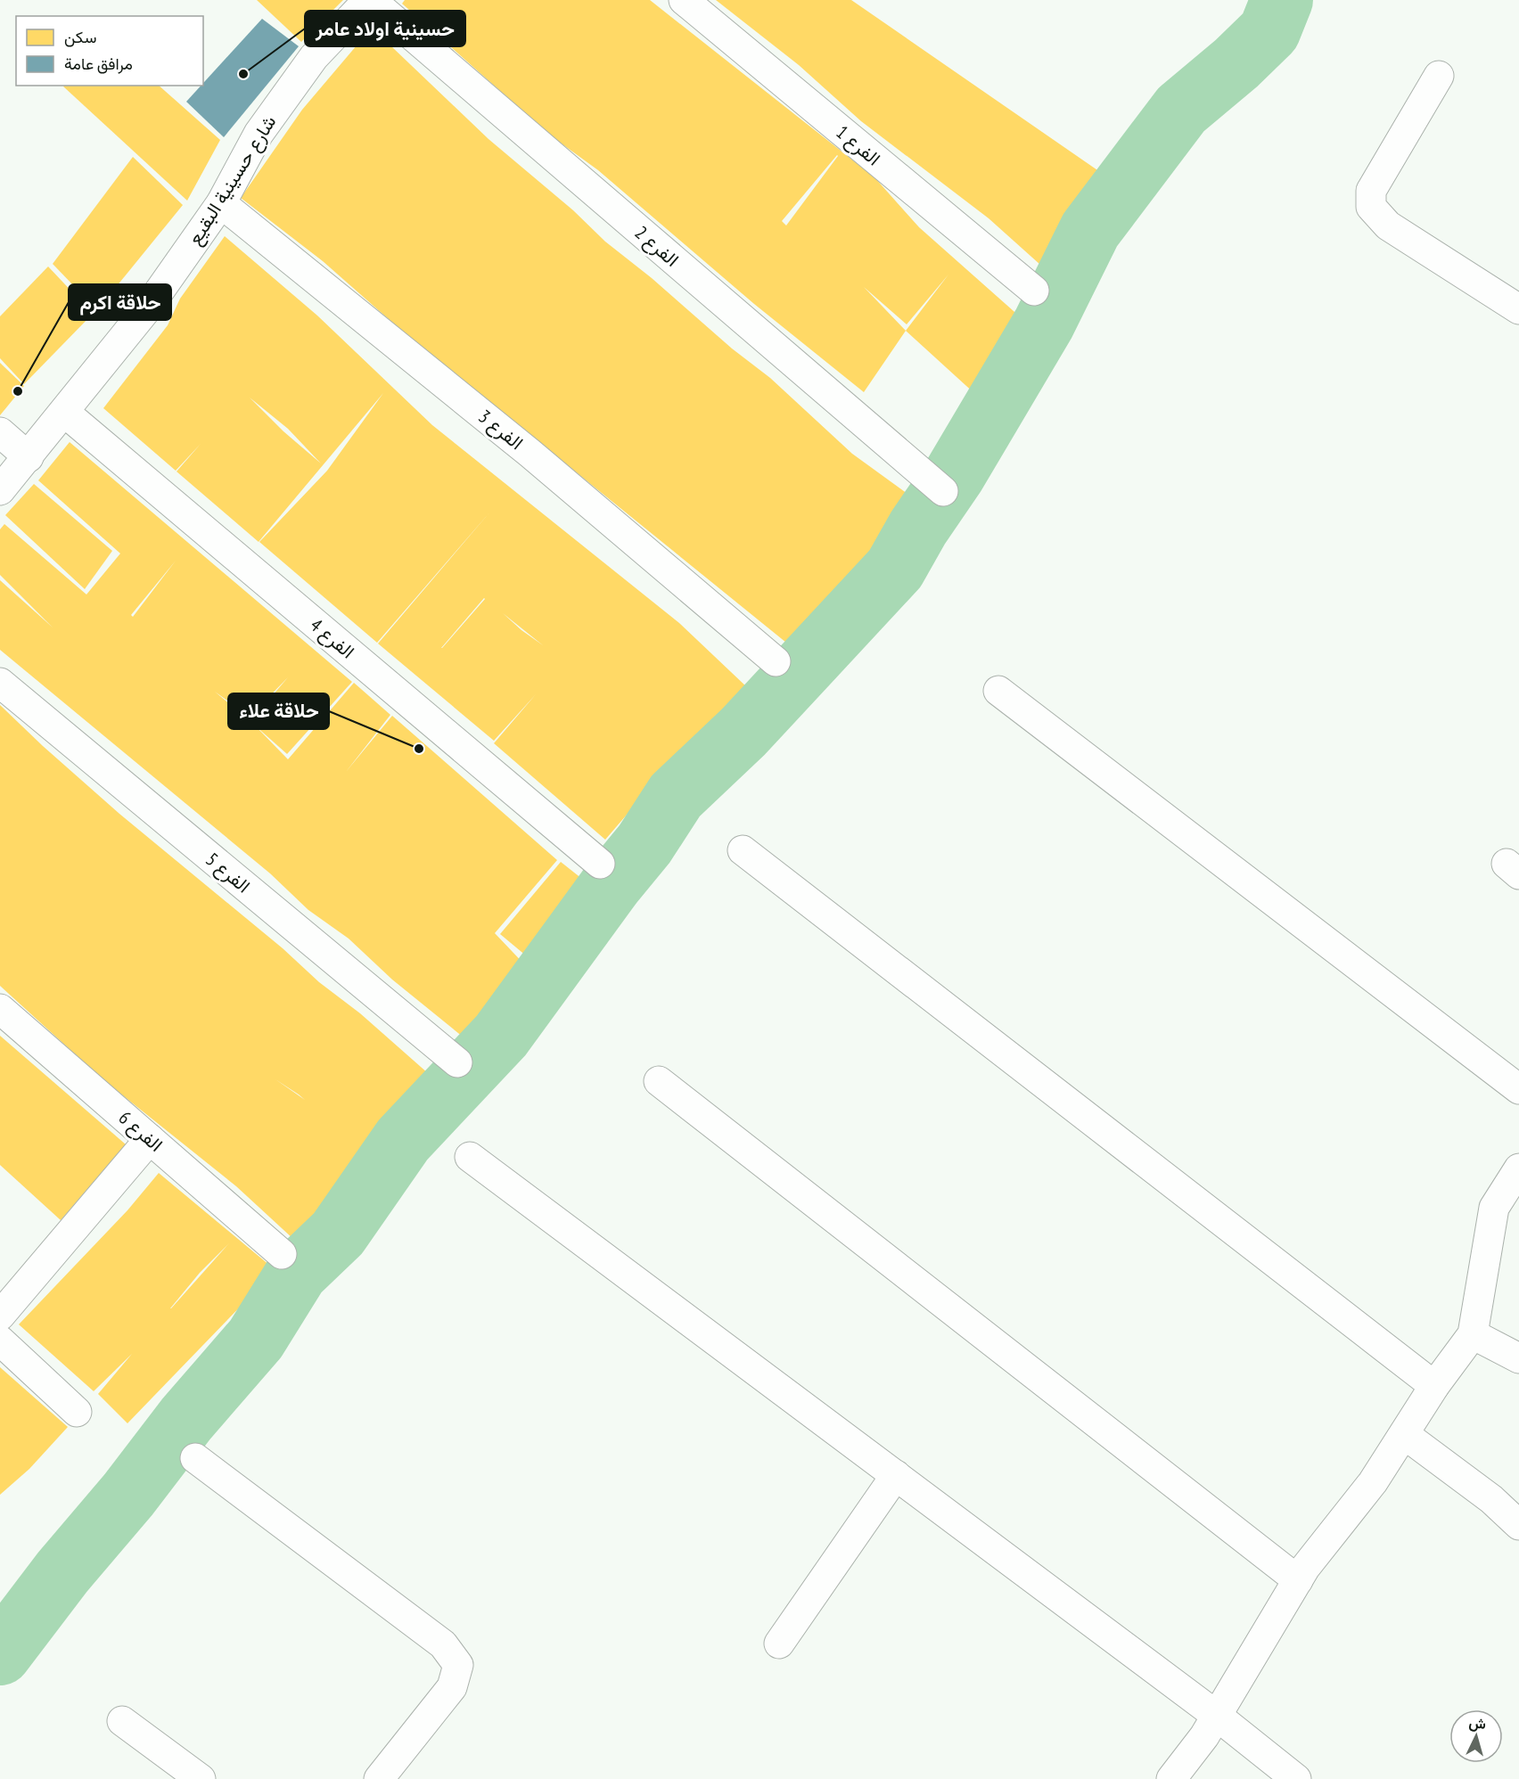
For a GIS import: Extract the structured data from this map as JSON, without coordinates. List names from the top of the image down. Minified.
{"streets":{"street":["الفرع 1","شارع حسينية البقيع","الفرع 2","الفرع 3","الفرع 4","الفرع 5","الفرع 6"]},"crossings":[["شارع حسينية البقيع","الفرع 2"],["شارع حسينية البقيع","الفرع 3"],["شارع حسينية البقيع","الفرع 4"]],"places":["حسينية اولاد عامر","حلاقة اكرم","حلاقة علاء"],"legend":["سكن","مرافق عامة"],"north":"top"}
